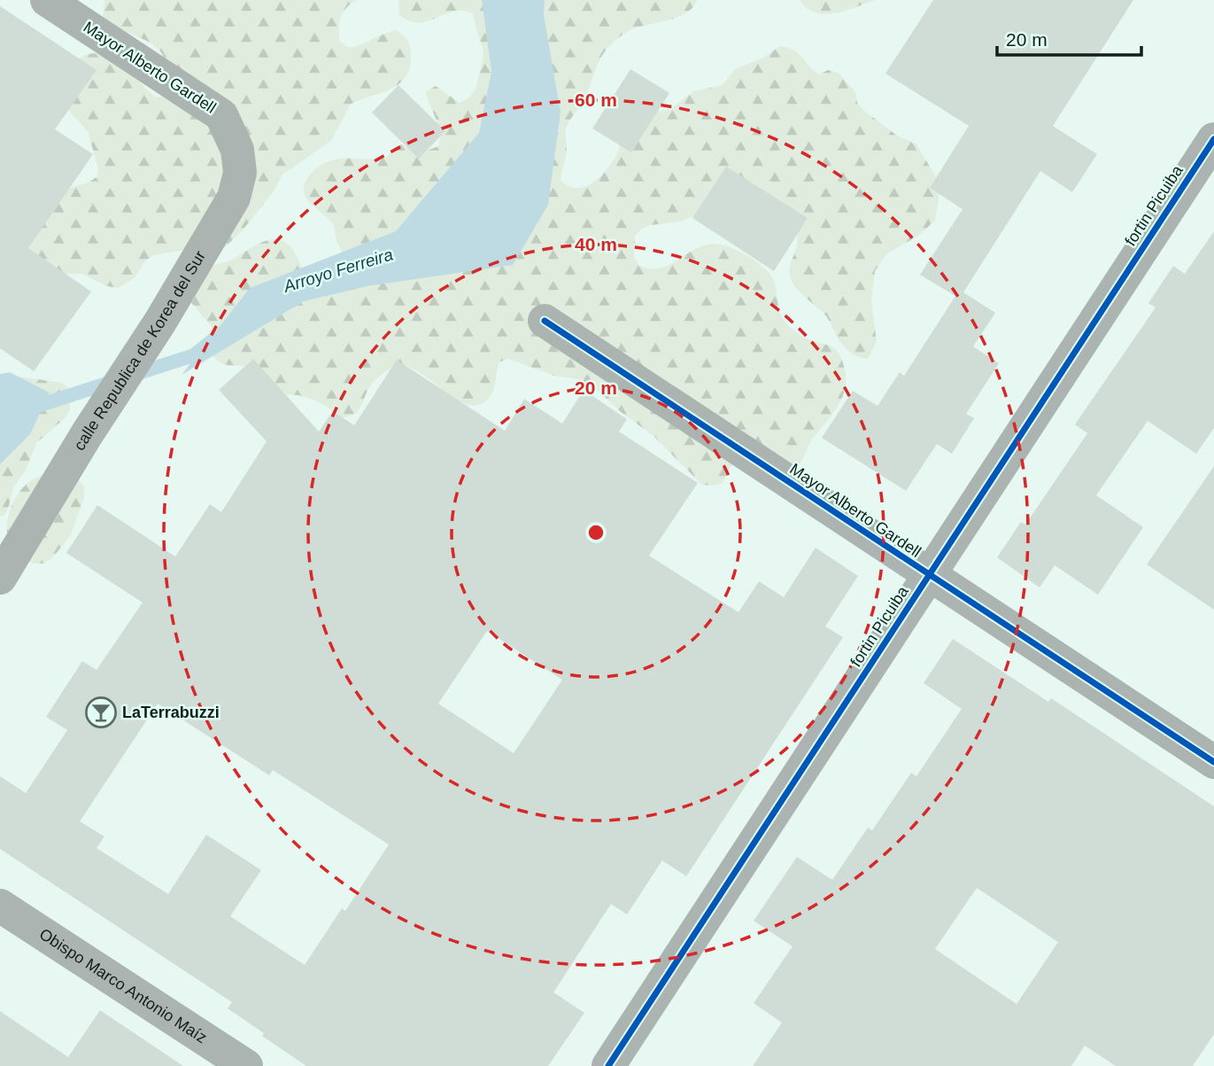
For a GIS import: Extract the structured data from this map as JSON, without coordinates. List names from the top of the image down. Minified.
{"streets":{"street":["Mayor Alberto Gardell","fortin Picuiba","calle Republica de Korea del Sur","Obispo Marco Antonio Maíz"]},"crossings":[["Mayor Alberto Gardell","fortin Picuiba"],["Mayor Alberto Gardell","calle Republica de Korea del Sur"]],"water":["Arroyo Ferreira"],"places":{"bar":["LaTerrabuzzi"]},"scale_bar":"20 m","rings":["60 m","40 m","20 m"]}
